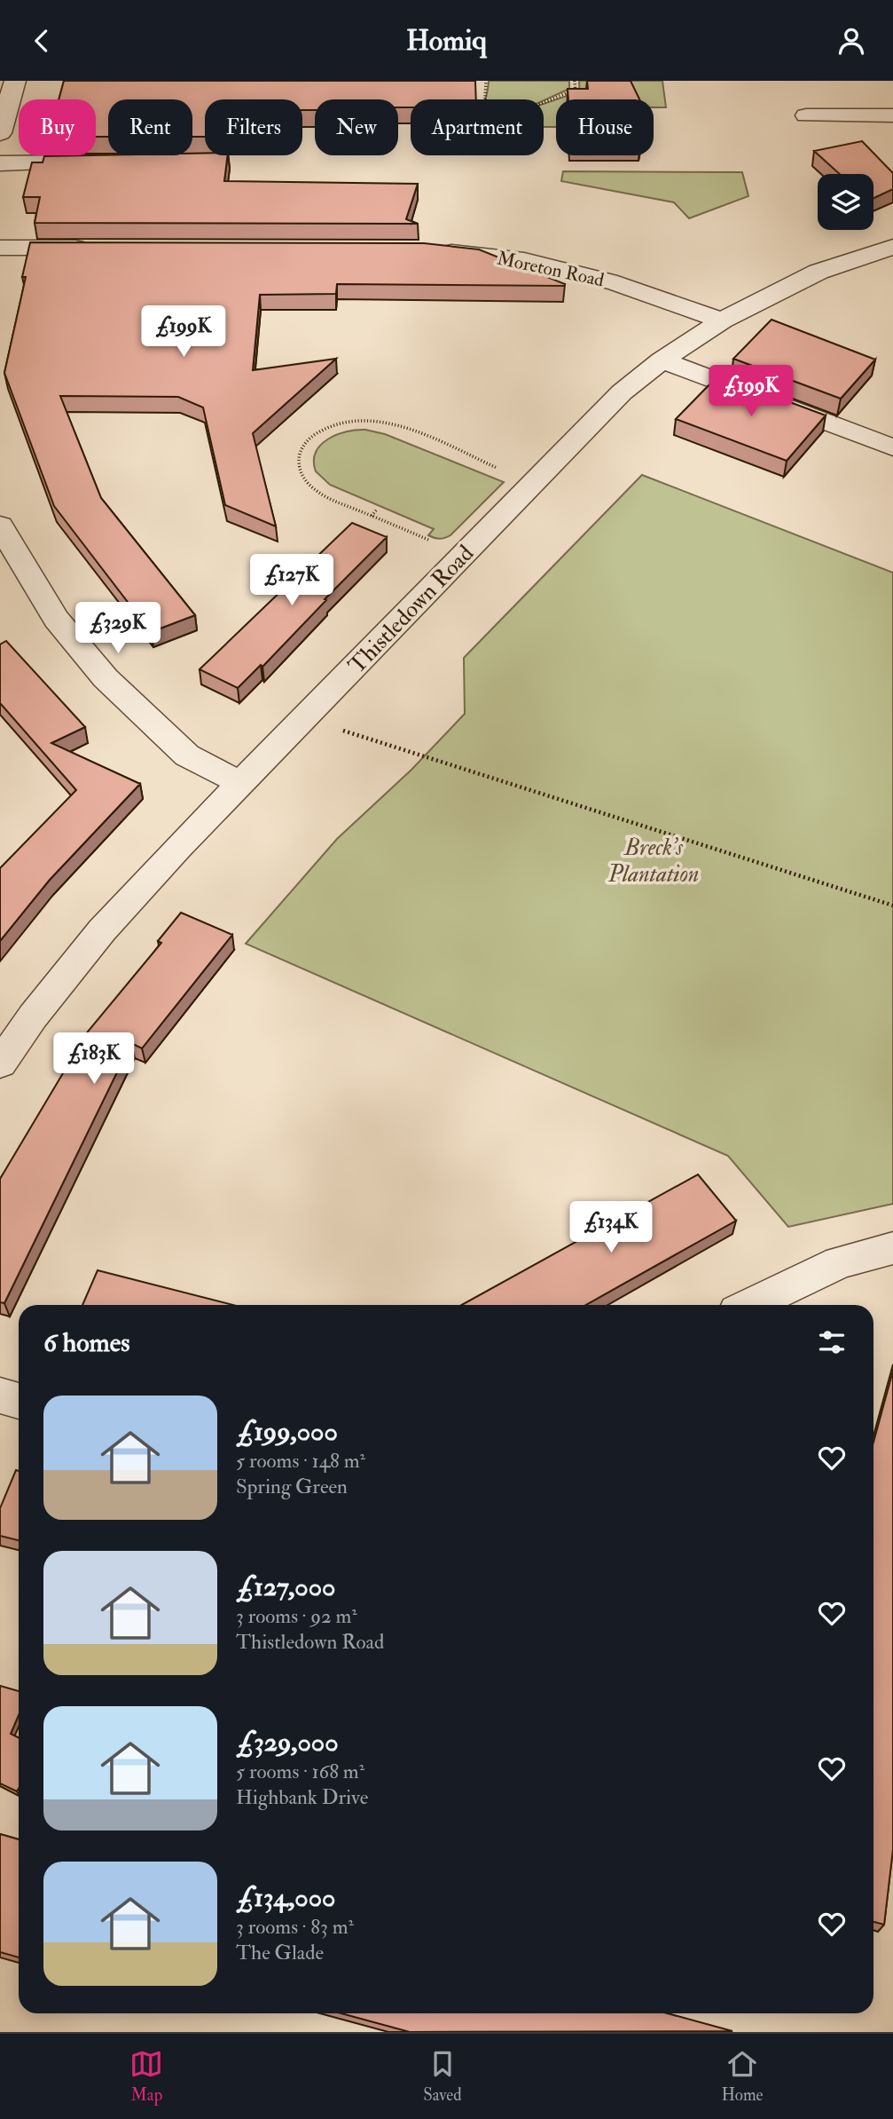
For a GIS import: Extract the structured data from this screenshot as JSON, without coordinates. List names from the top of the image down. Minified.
{"streets":{"street":["Moreton Road","Thistledown Road"]},"crossings":[["Moreton Road","Thistledown Road"]],"parks":["Breck's Plantation"],"page":{"header":"Homiq","chip":["Buy","Rent","Filters","New","Apartment","House"],"price":["£199K","£199K","£127K","£329K","£183K","£134K"],"heading":"6 homes","list":[{"name":"£199,000","note":"5 rooms · 148 m² · Spring Green"},{"name":"£127,000","note":"3 rooms · 92 m² · Thistledown Road"},{"name":"£329,000","note":"5 rooms · 168 m² · Highbank Drive"},{"name":"£134,000","note":"3 rooms · 83 m² · The Glade"}],"tabs":["Map","Saved","Home"]}}
